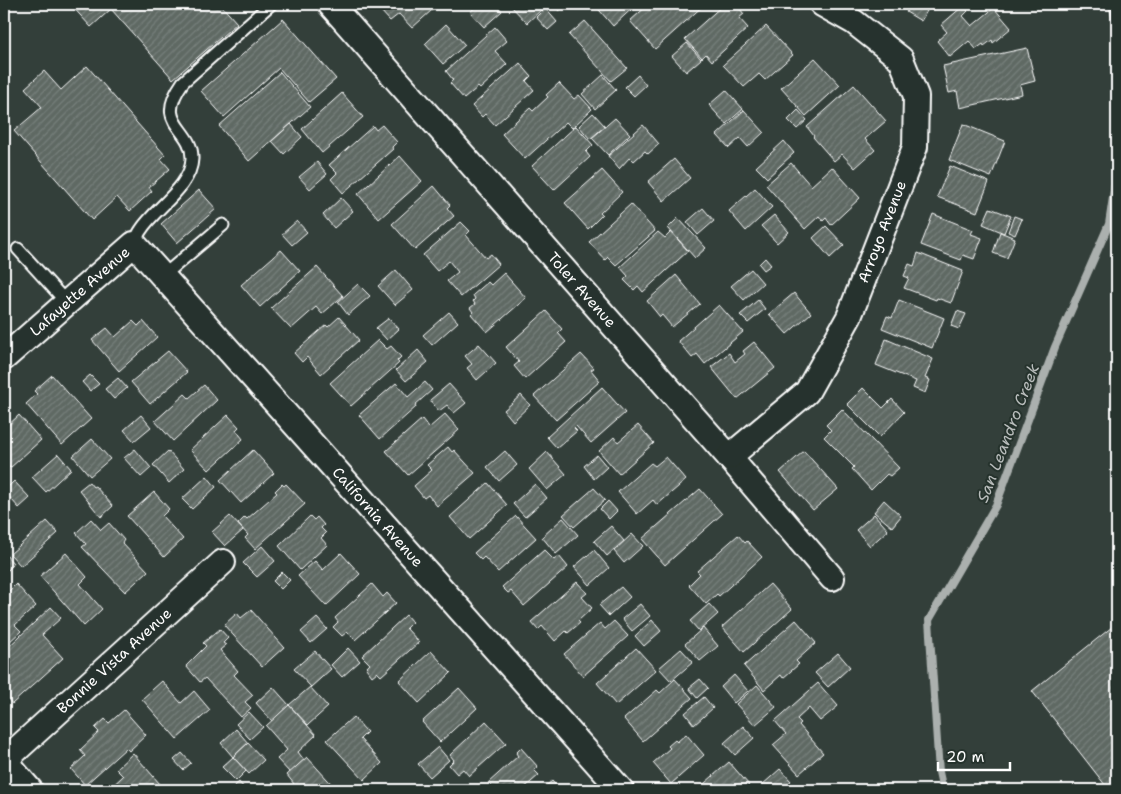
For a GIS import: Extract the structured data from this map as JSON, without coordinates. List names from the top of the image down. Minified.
{"streets":{"street":["Arroyo Avenue","Toler Avenue","Lafayette Avenue","California Avenue","Bonnie Vista Avenue"]},"crossings":[["Arroyo Avenue","Toler Avenue"],["Lafayette Avenue","California Avenue"]],"water":["San Leandro Creek"],"scale_bar":"20 m"}
